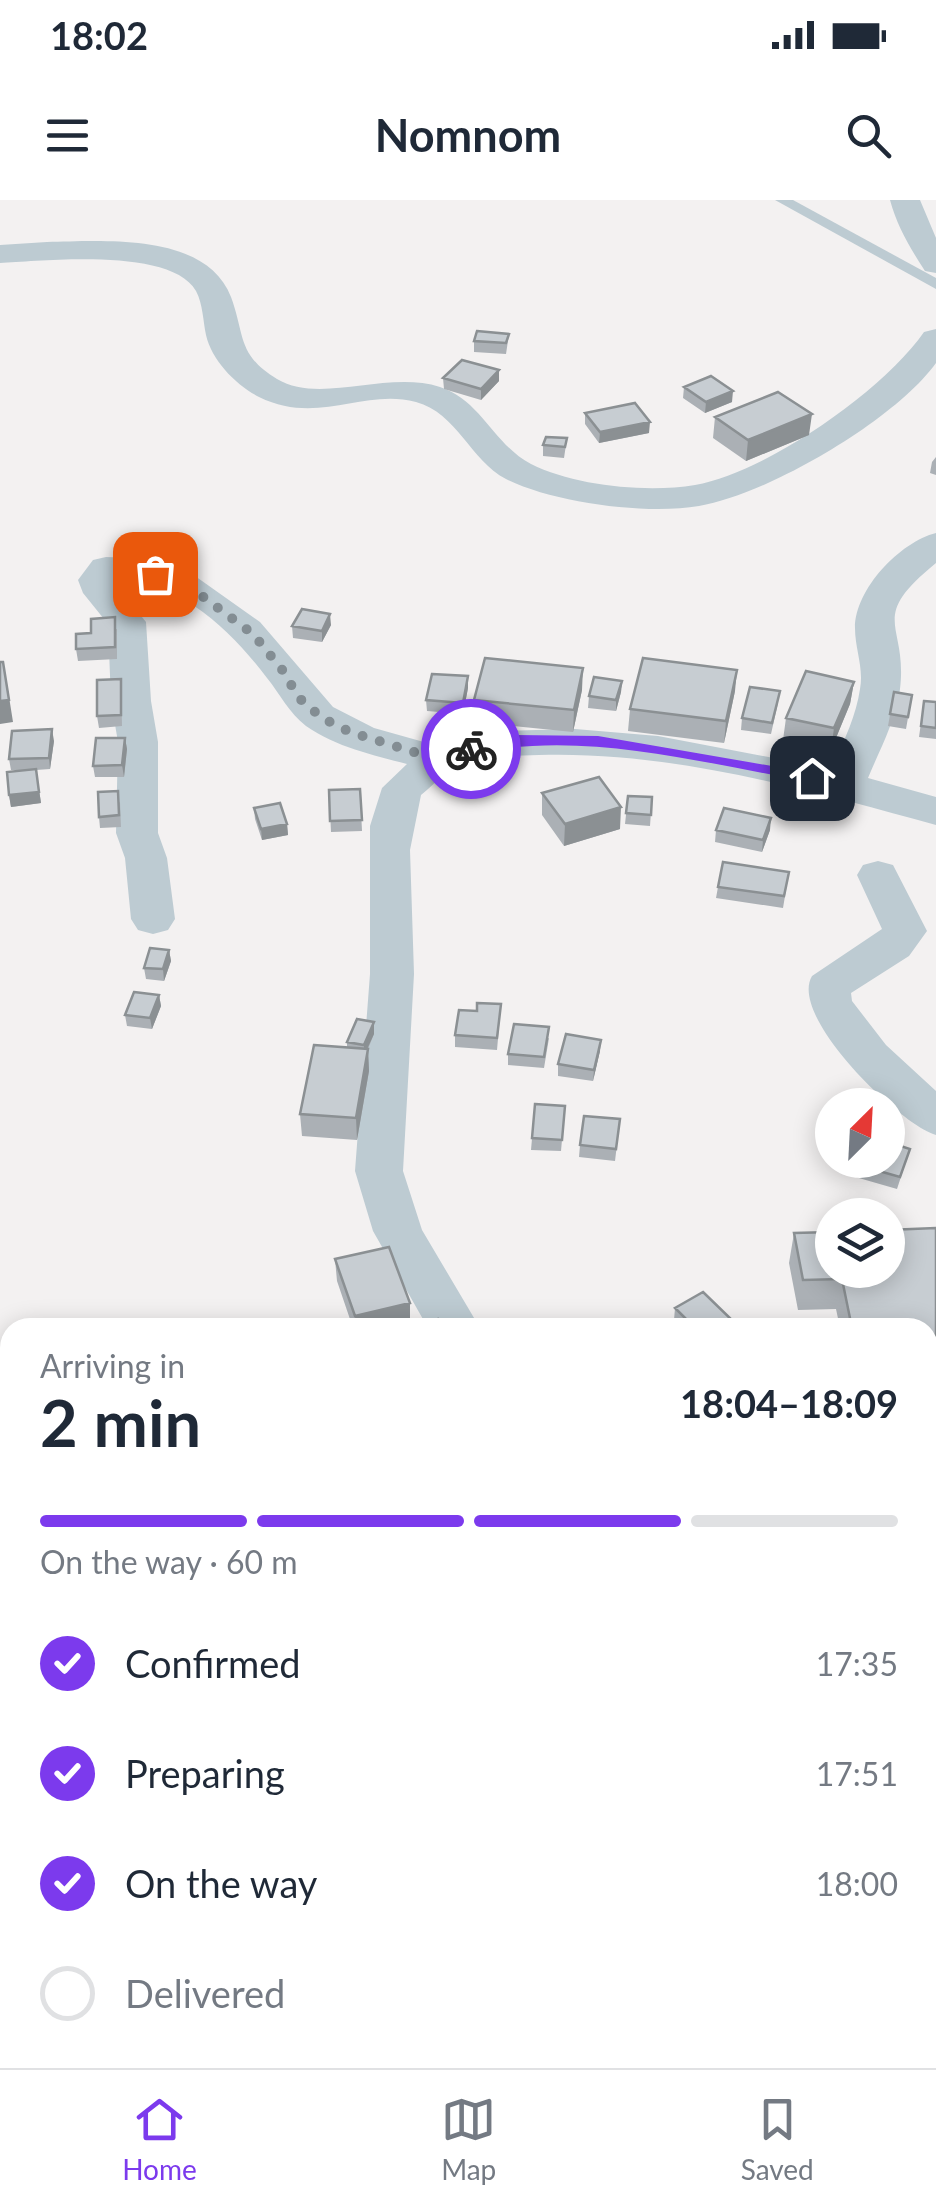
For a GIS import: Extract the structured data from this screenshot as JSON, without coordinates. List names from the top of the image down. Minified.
{"north":"top right","page":{"status":"18:02","header":"Nomnom","heading":["2 min","Arriving in","18:04–18:09"],"bar":"On the way · 60 m","list":[["Confirmed","17:35"],["Preparing","17:51"],["On the way","18:00"],"Delivered"],"tabs":["Home","Map","Saved"]}}
